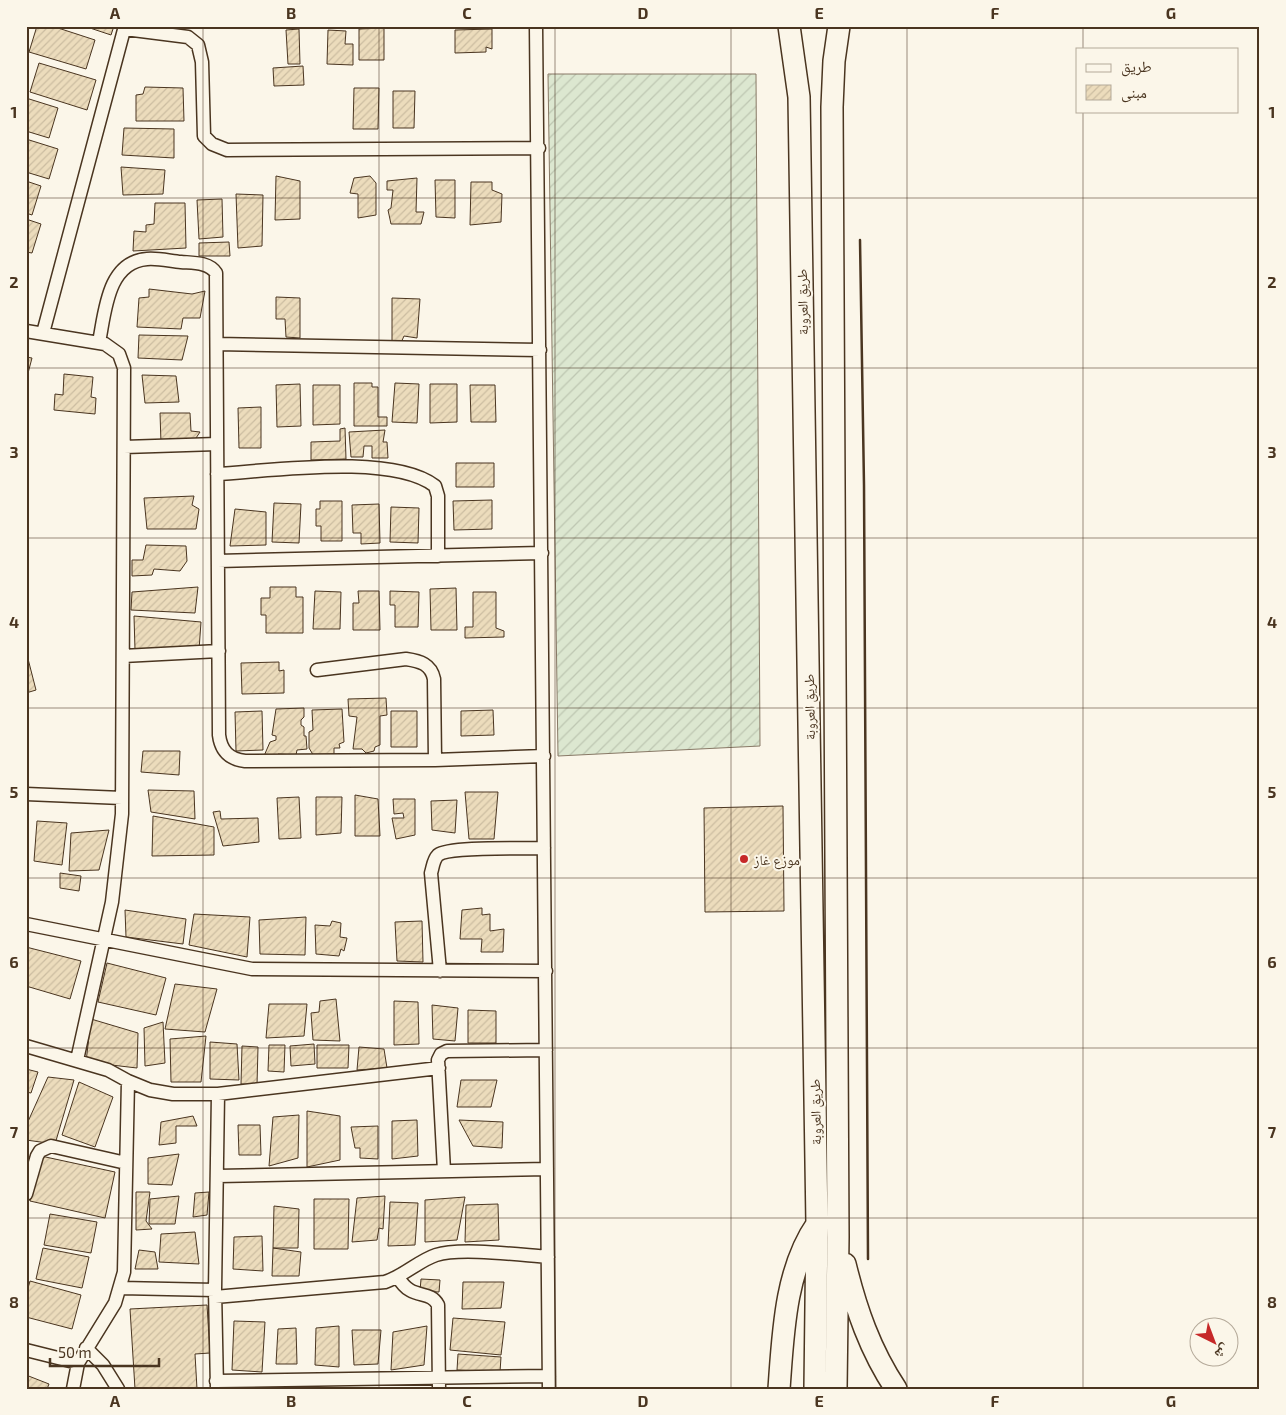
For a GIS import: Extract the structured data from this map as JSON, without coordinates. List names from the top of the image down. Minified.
{"streets":{"highway":["طريق العروبة"]},"places":["موزع غاز"],"legend":["طريق","مبنى"],"scale_bar":"50 m","north":"bottom right","grid":{"columns":["A","B","C","D","E","F","G"],"rows":["1","2","3","4","5","6","7","8"]}}
